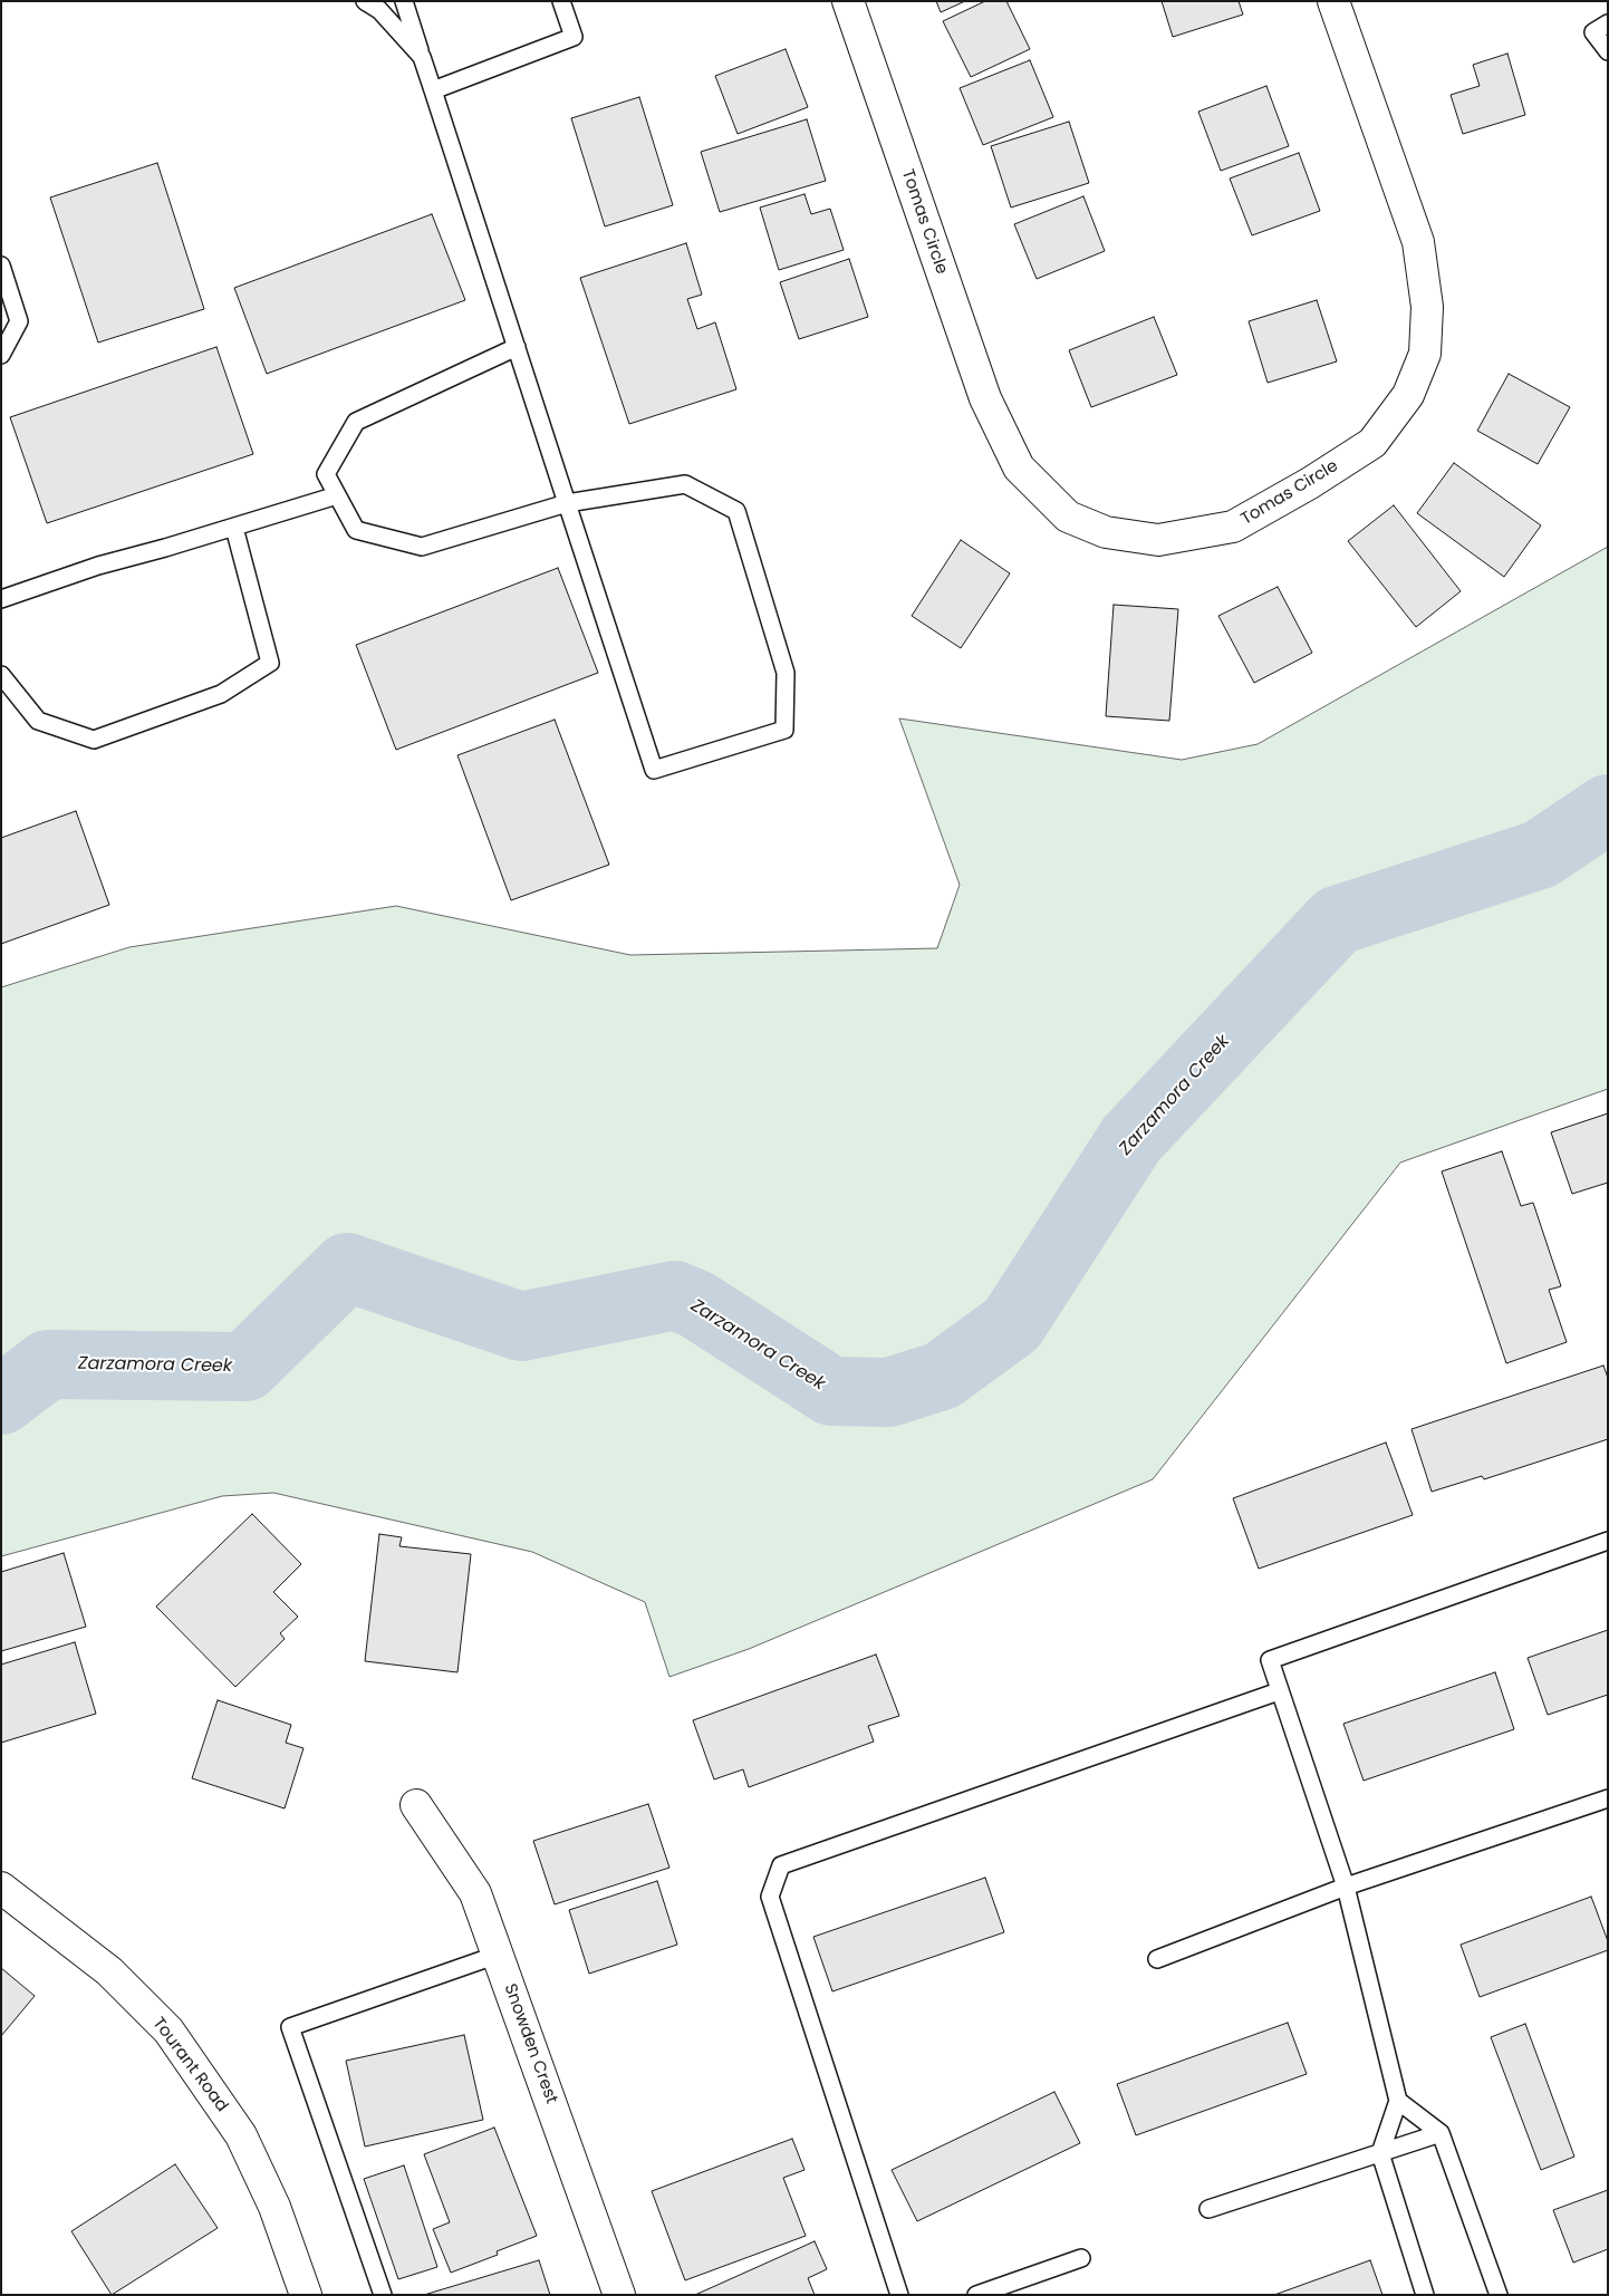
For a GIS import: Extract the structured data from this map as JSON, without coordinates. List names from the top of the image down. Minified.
{"streets":{"street":["Tomas Circle","Snowden Crest","Tourant Road"]},"water":["Zarzamora Creek"]}
